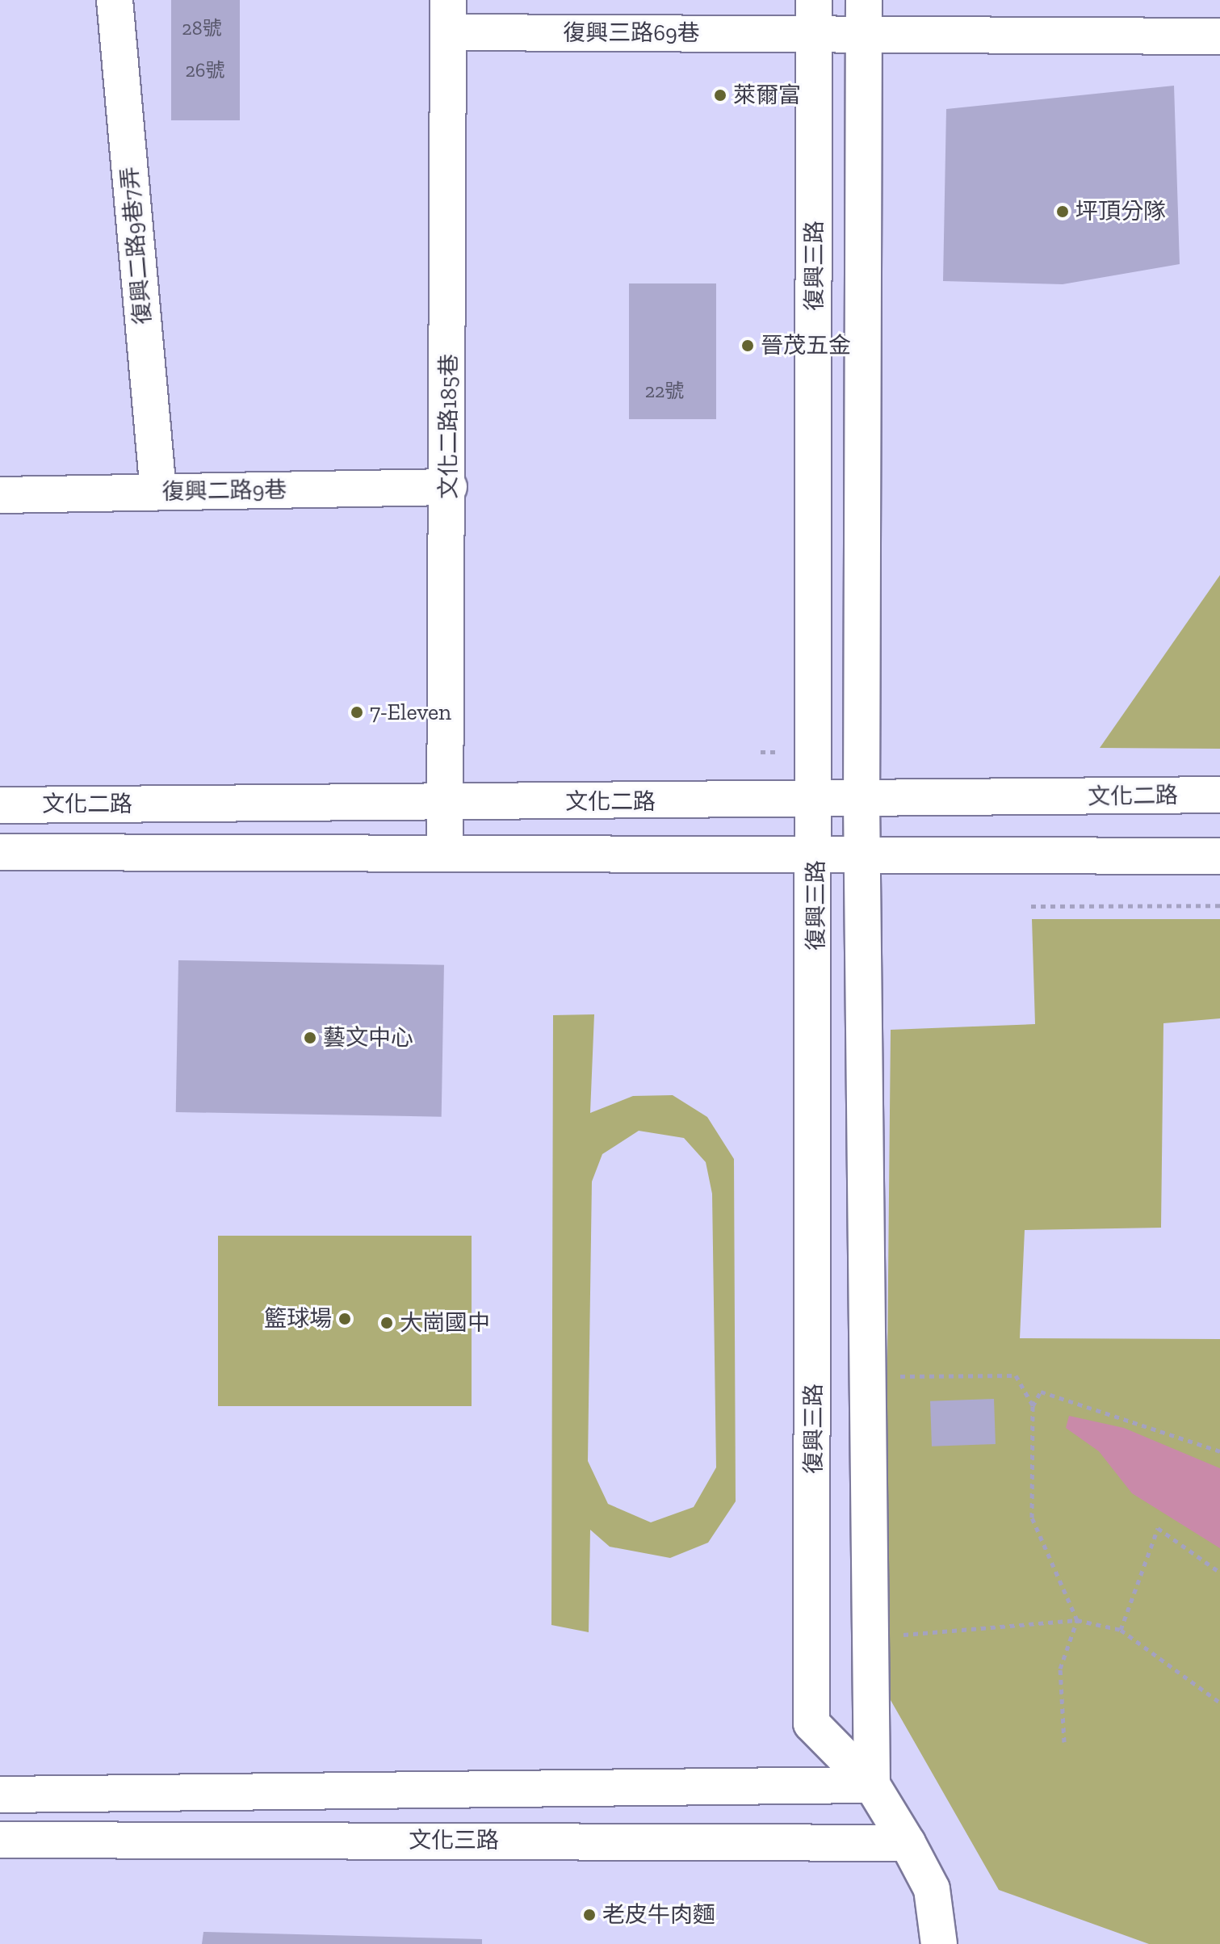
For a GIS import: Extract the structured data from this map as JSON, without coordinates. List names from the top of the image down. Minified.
{"streets":{"street":["復興三路69巷","復興二路9巷7弄","復興三路","文化二路185巷","復興二路9巷","文化二路","文化三路"]},"crossings":[["復興三路69巷","復興三路"],["復興三路69巷","文化二路185巷"],["復興二路9巷7弄","復興二路9巷"],["復興三路","文化二路"],["復興三路","文化三路"],["文化二路185巷","復興二路9巷"],["文化二路185巷","文化二路"]],"places":["萊爾富","坪頂分隊","晉茂五金","7-Eleven","藝文中心","籃球場","大崗國中","老皮牛肉麵"],"house_numbers":["28號","26號","22號"]}
